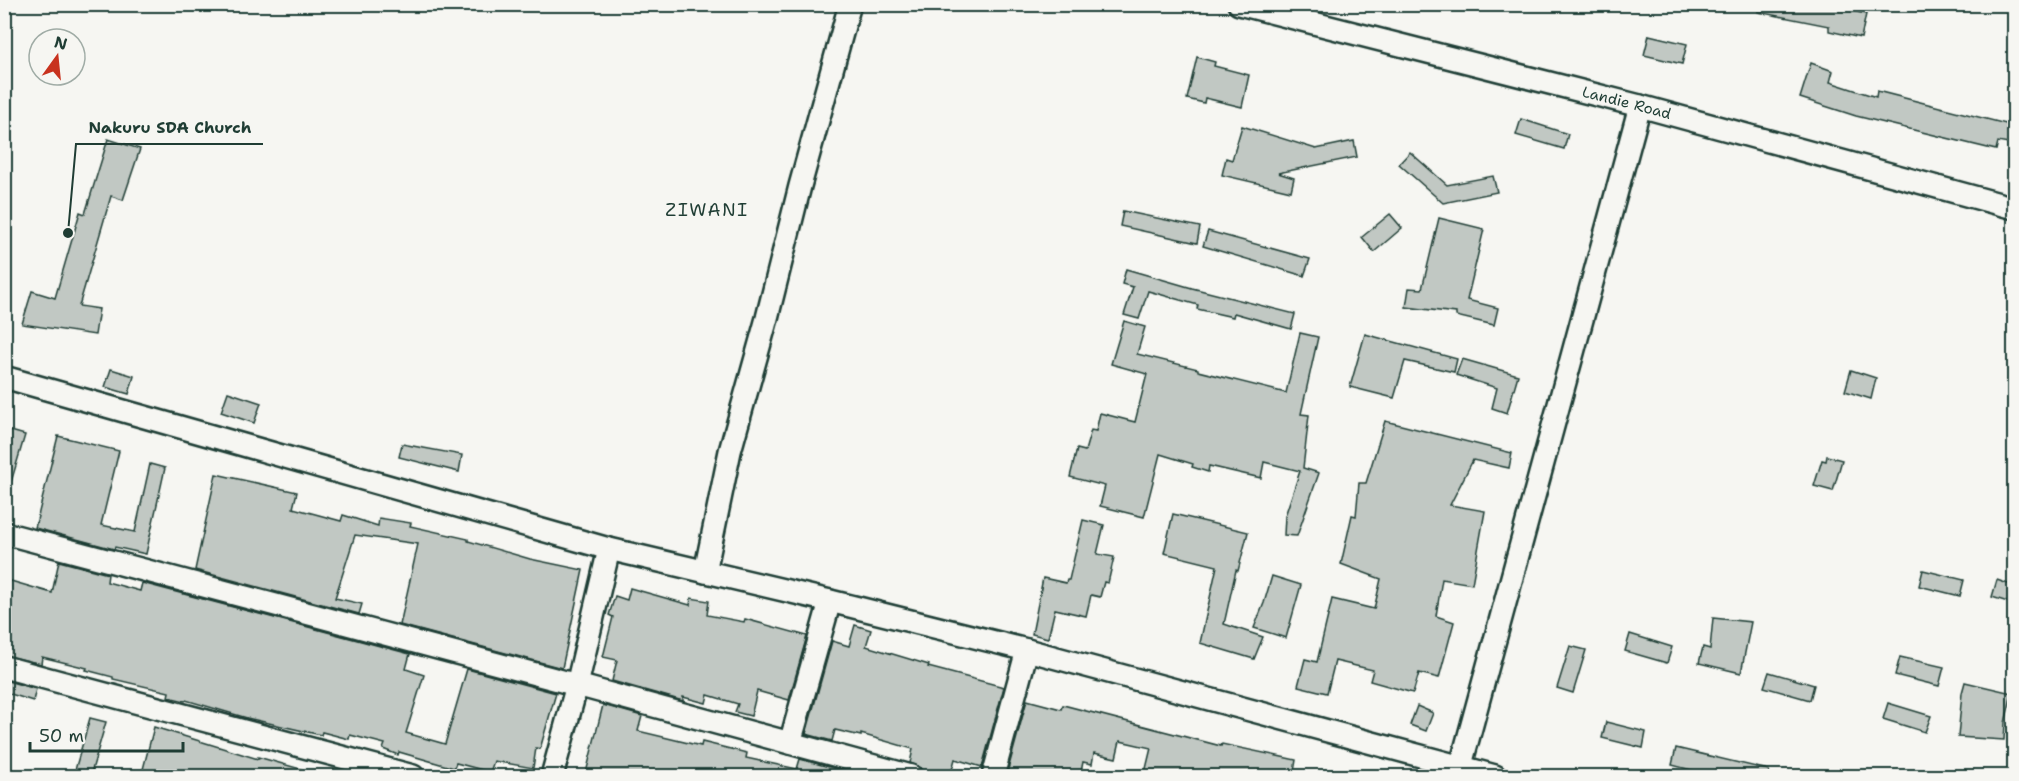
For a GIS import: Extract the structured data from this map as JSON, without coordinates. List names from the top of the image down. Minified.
{"streets":{"street":["Landie Road"]},"districts":["ZIWANI"],"places":["Nakuru SDA Church"],"scale_bar":"50 m","north":"top"}
